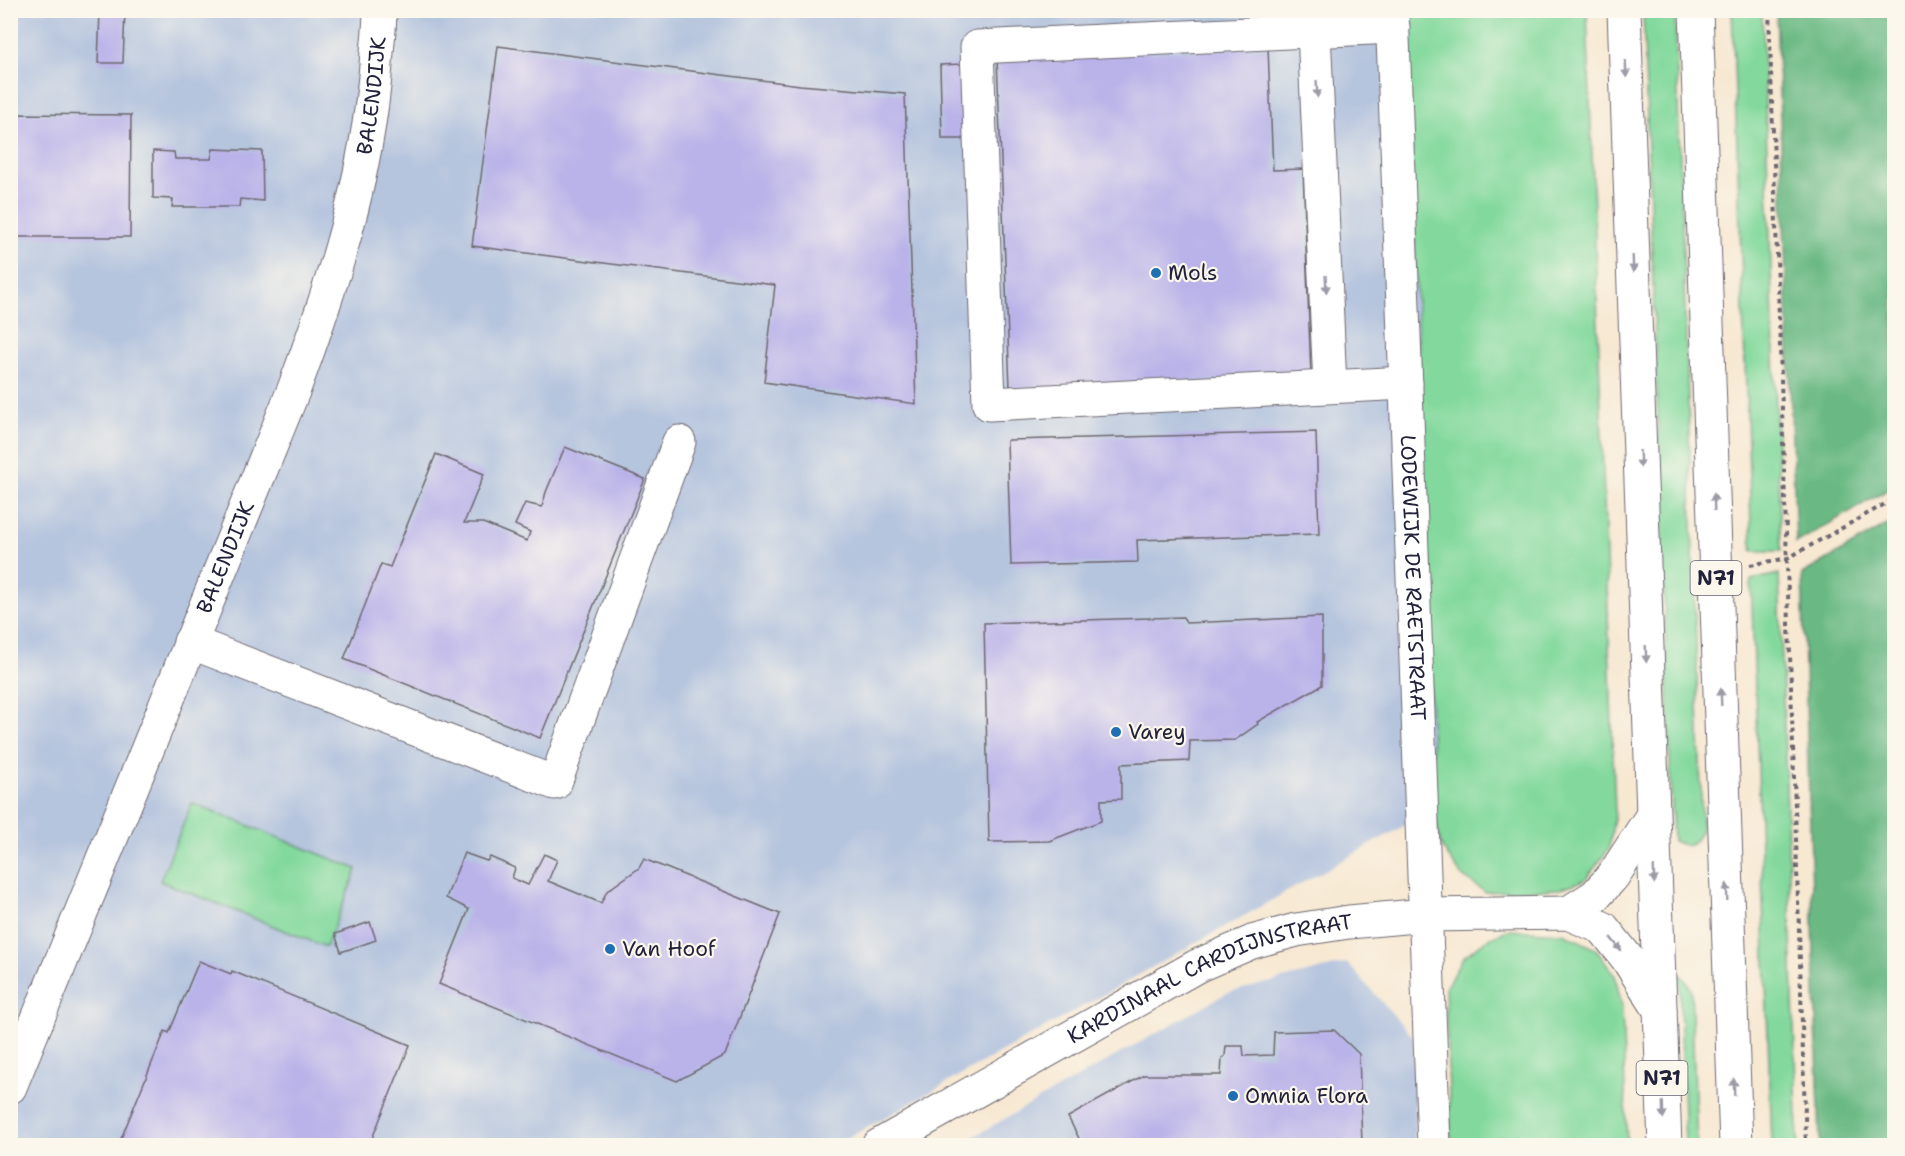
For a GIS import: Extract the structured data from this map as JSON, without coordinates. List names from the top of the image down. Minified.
{"streets":{"main road":["BALENDIJK","LODEWIJK DE RAETSTRAAT","N71","KARDINAAL CARDIJNSTRAAT"]},"crossings":[["LODEWIJK DE RAETSTRAAT","KARDINAAL CARDIJNSTRAAT"],["N71","KARDINAAL CARDIJNSTRAAT"]],"places":["Mols","Varey","Van Hoof","Omnia Flora"]}
